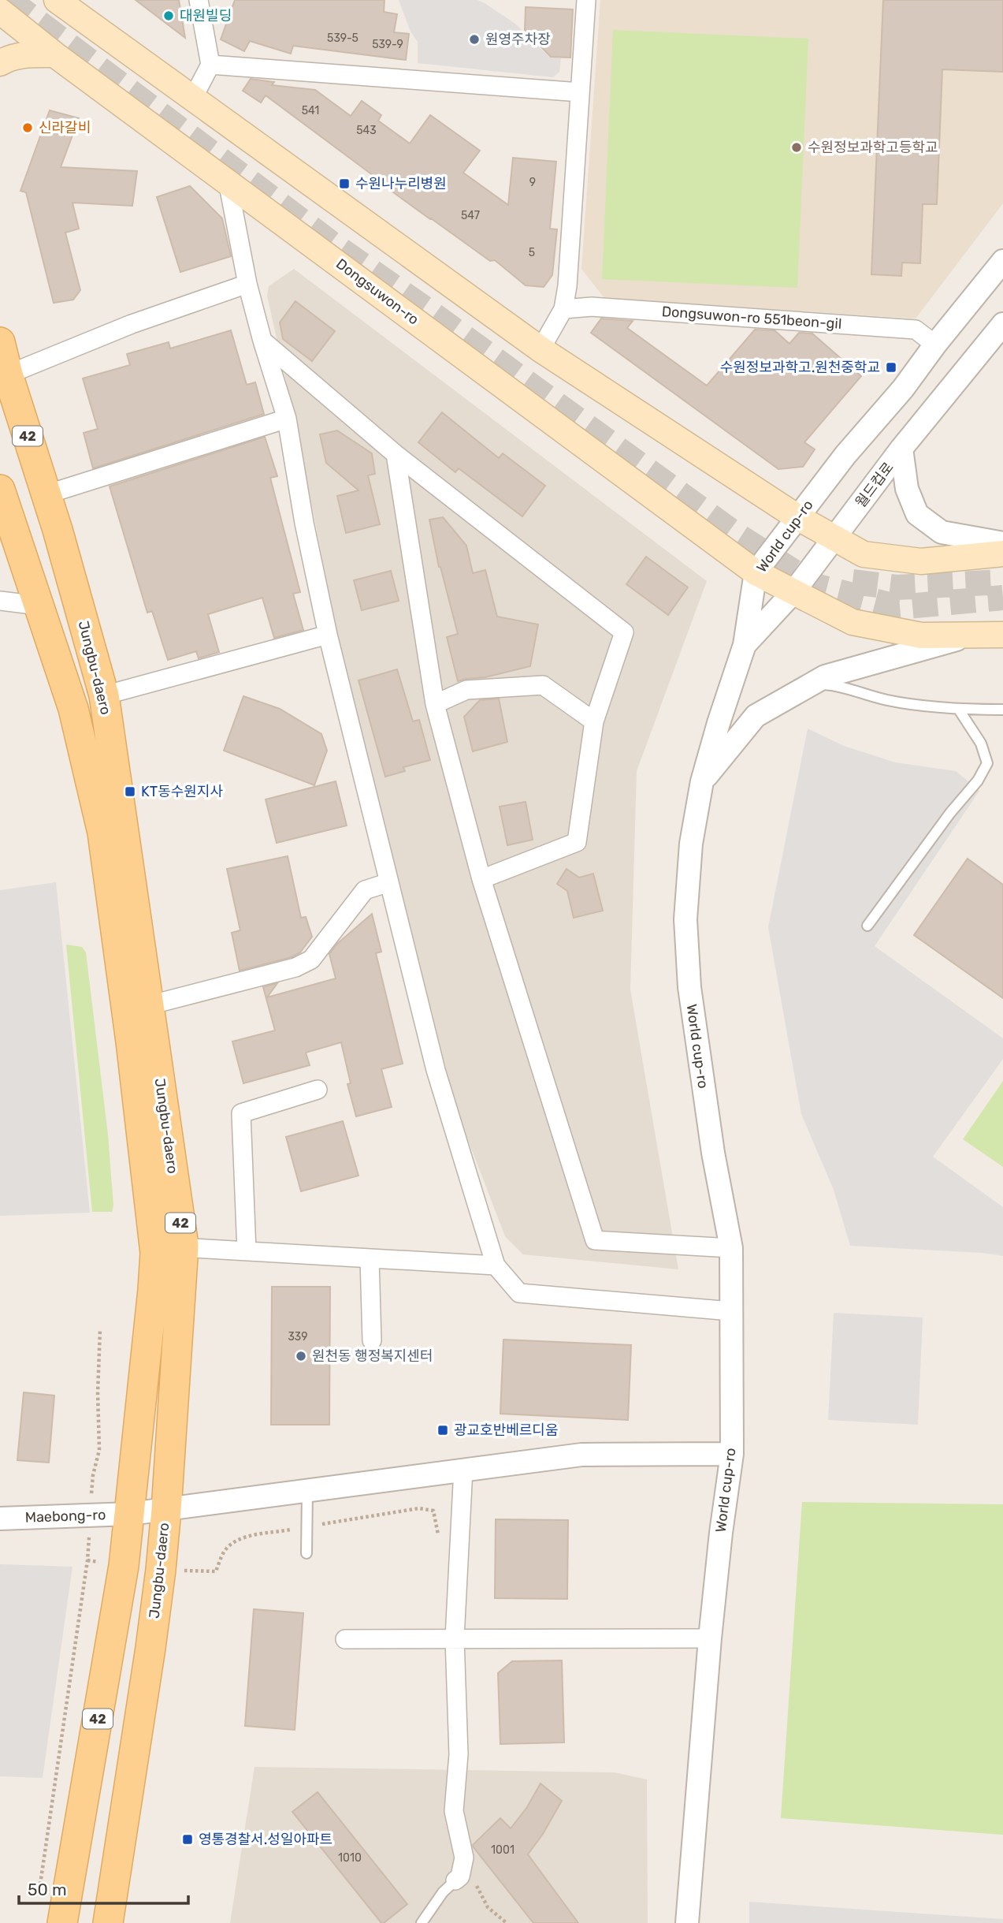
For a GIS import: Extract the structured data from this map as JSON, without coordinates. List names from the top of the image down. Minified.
{"streets":{"main road":["Dongsuwon-ro","42","Jungbu-daero"],"street":["Dongsuwon-ro 551beon-gil","월드컵로","World cup-ro","Maebong-ro"]},"crossings":[["Dongsuwon-ro","월드컵로"],["Dongsuwon-ro","World cup-ro"],["Dongsuwon-ro 551beon-gil","World cup-ro"],["월드컵로","World cup-ro"],["World cup-ro","Maebong-ro"],["Jungbu-daero","Maebong-ro"]],"places":{"other":["대원빌딩","원영주차장","신라갈비","수원정보과학고등학교","원천동 행정복지센터"],"transit":["수원나누리병원","수원정보과학고.원천중학교","KT동수원지사","광교호반베르디움","영통경찰서.성일아파트"]},"house_numbers":["539-5","539-9","541","543","9","547","5","339","1001","1010"],"scale_bar":"50 m"}
